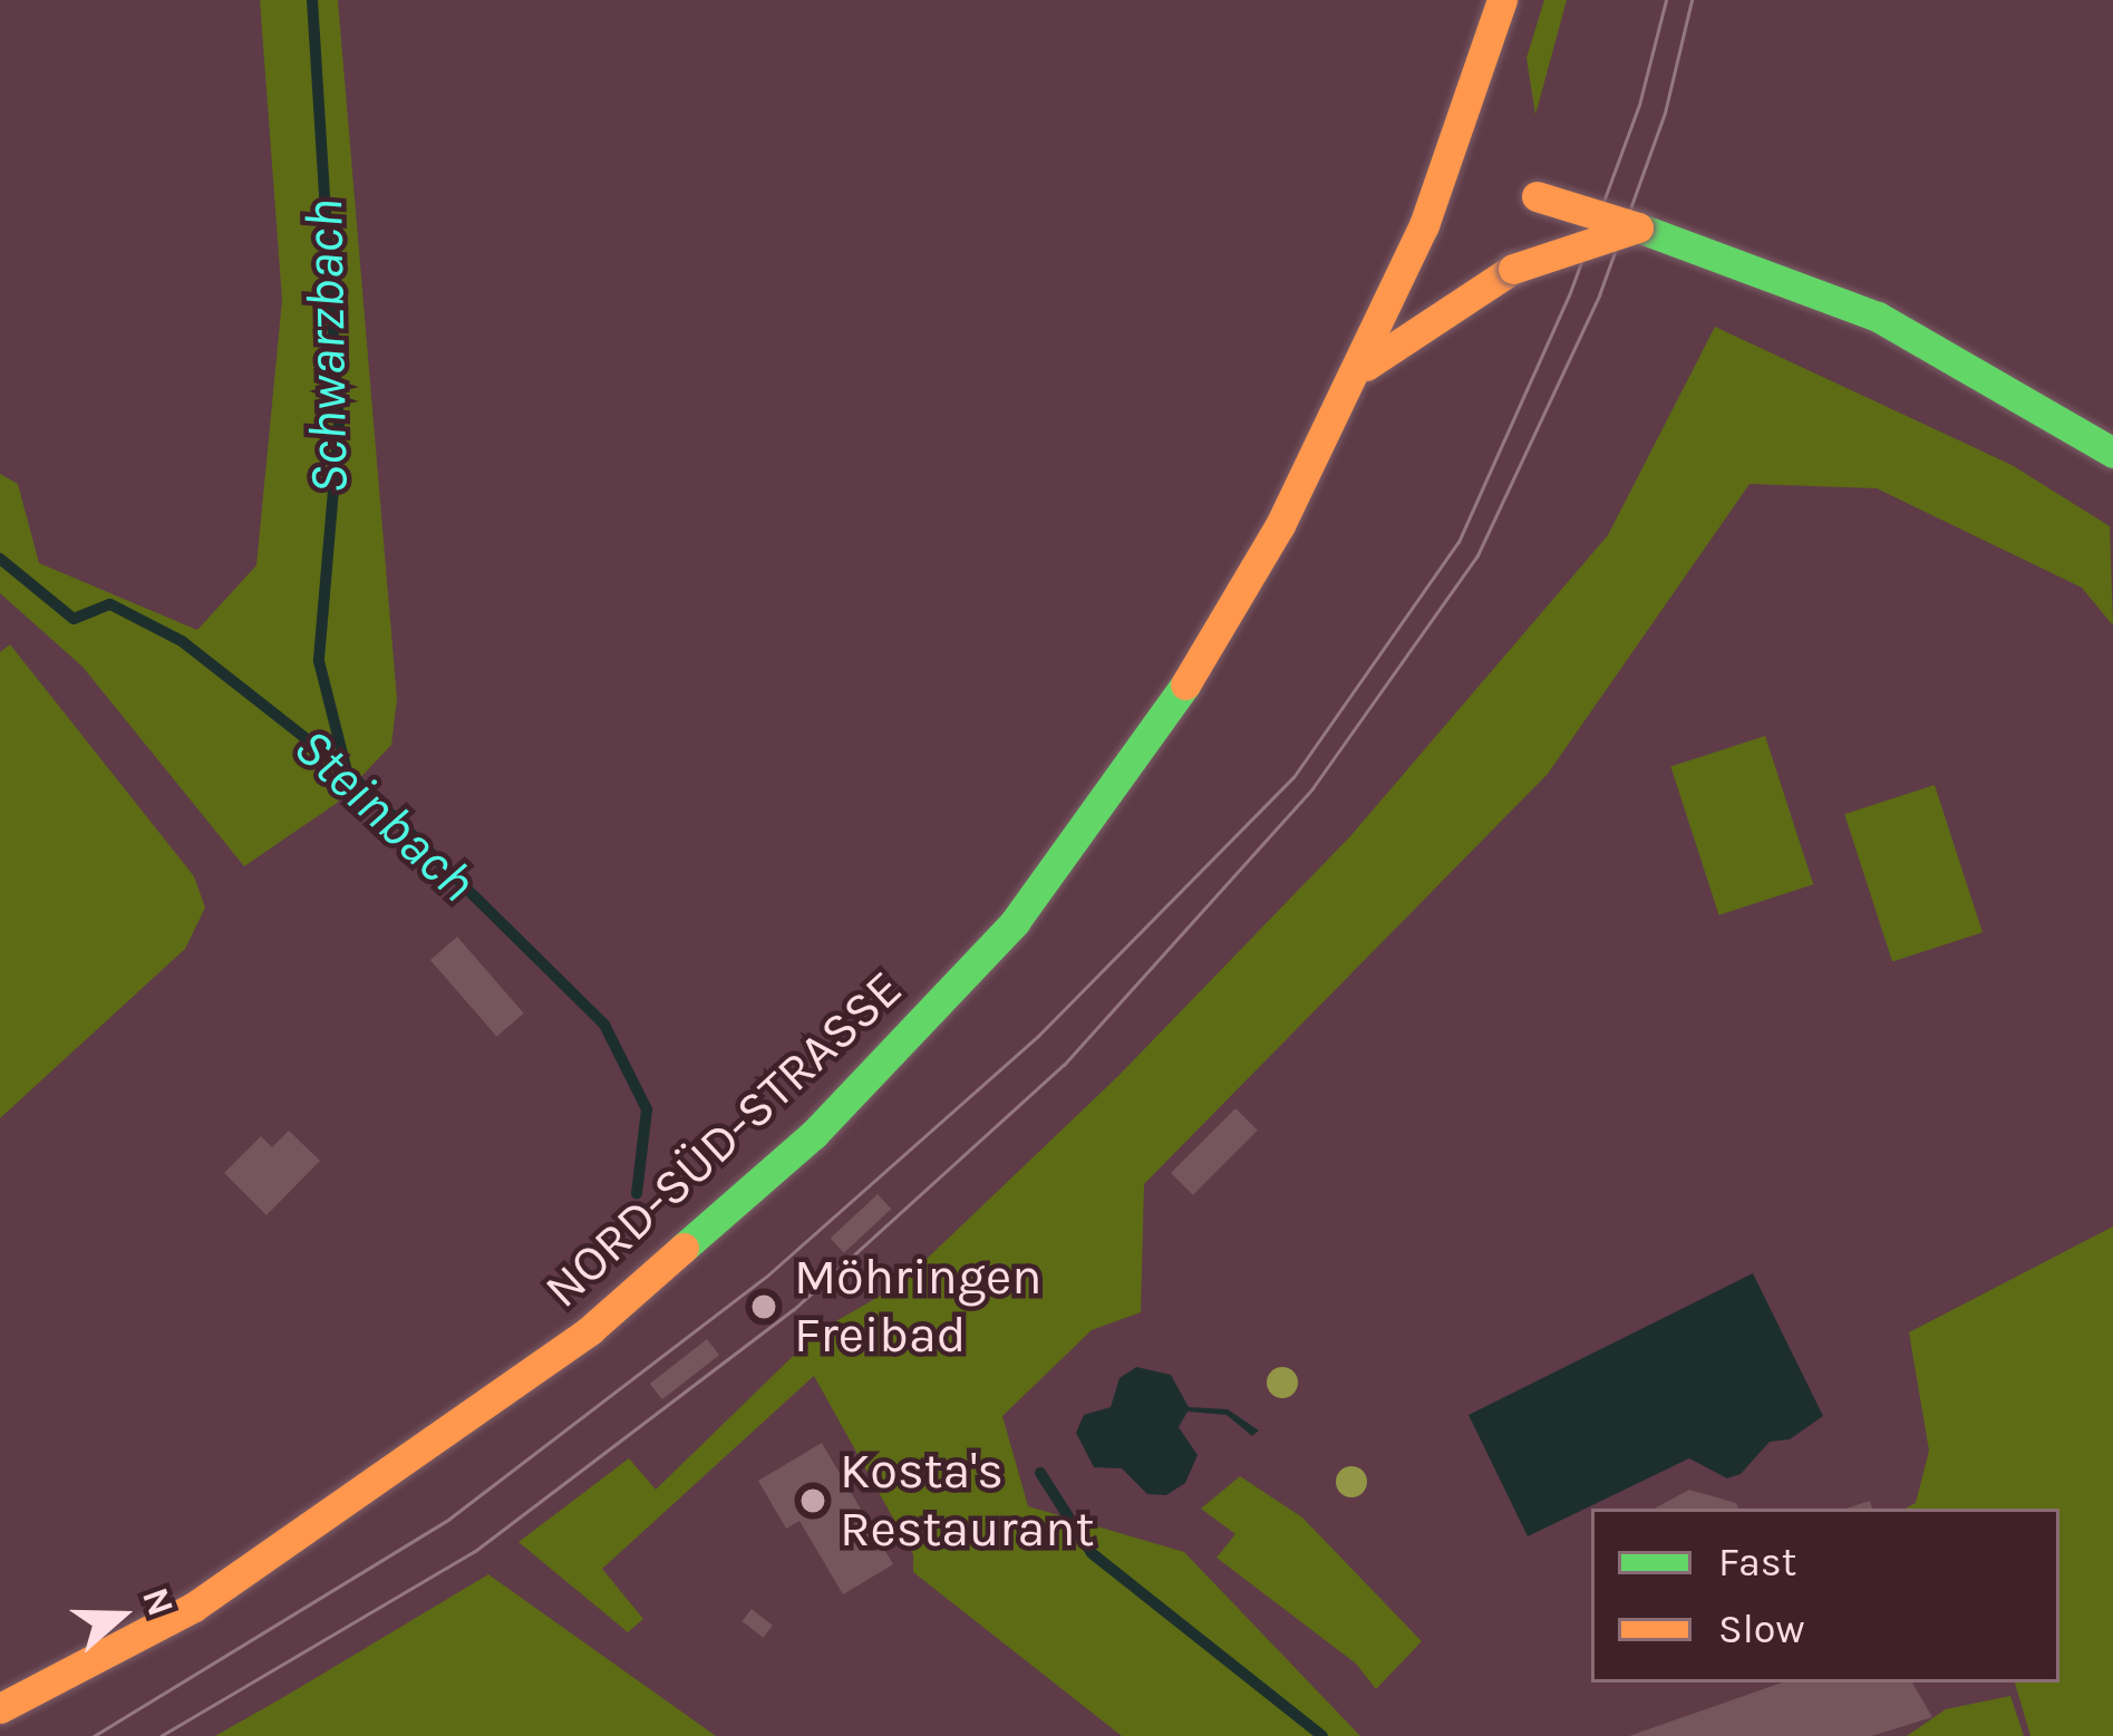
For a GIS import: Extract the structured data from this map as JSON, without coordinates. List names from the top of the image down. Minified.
{"streets":{"main road":["NORD-SÜD-STRASSE"]},"water":["Schwarzbach","Steinbach"],"places":["Möhringen Freibad","Kosta's Restaurant"],"legend":["Fast","Slow"],"north":"right"}
